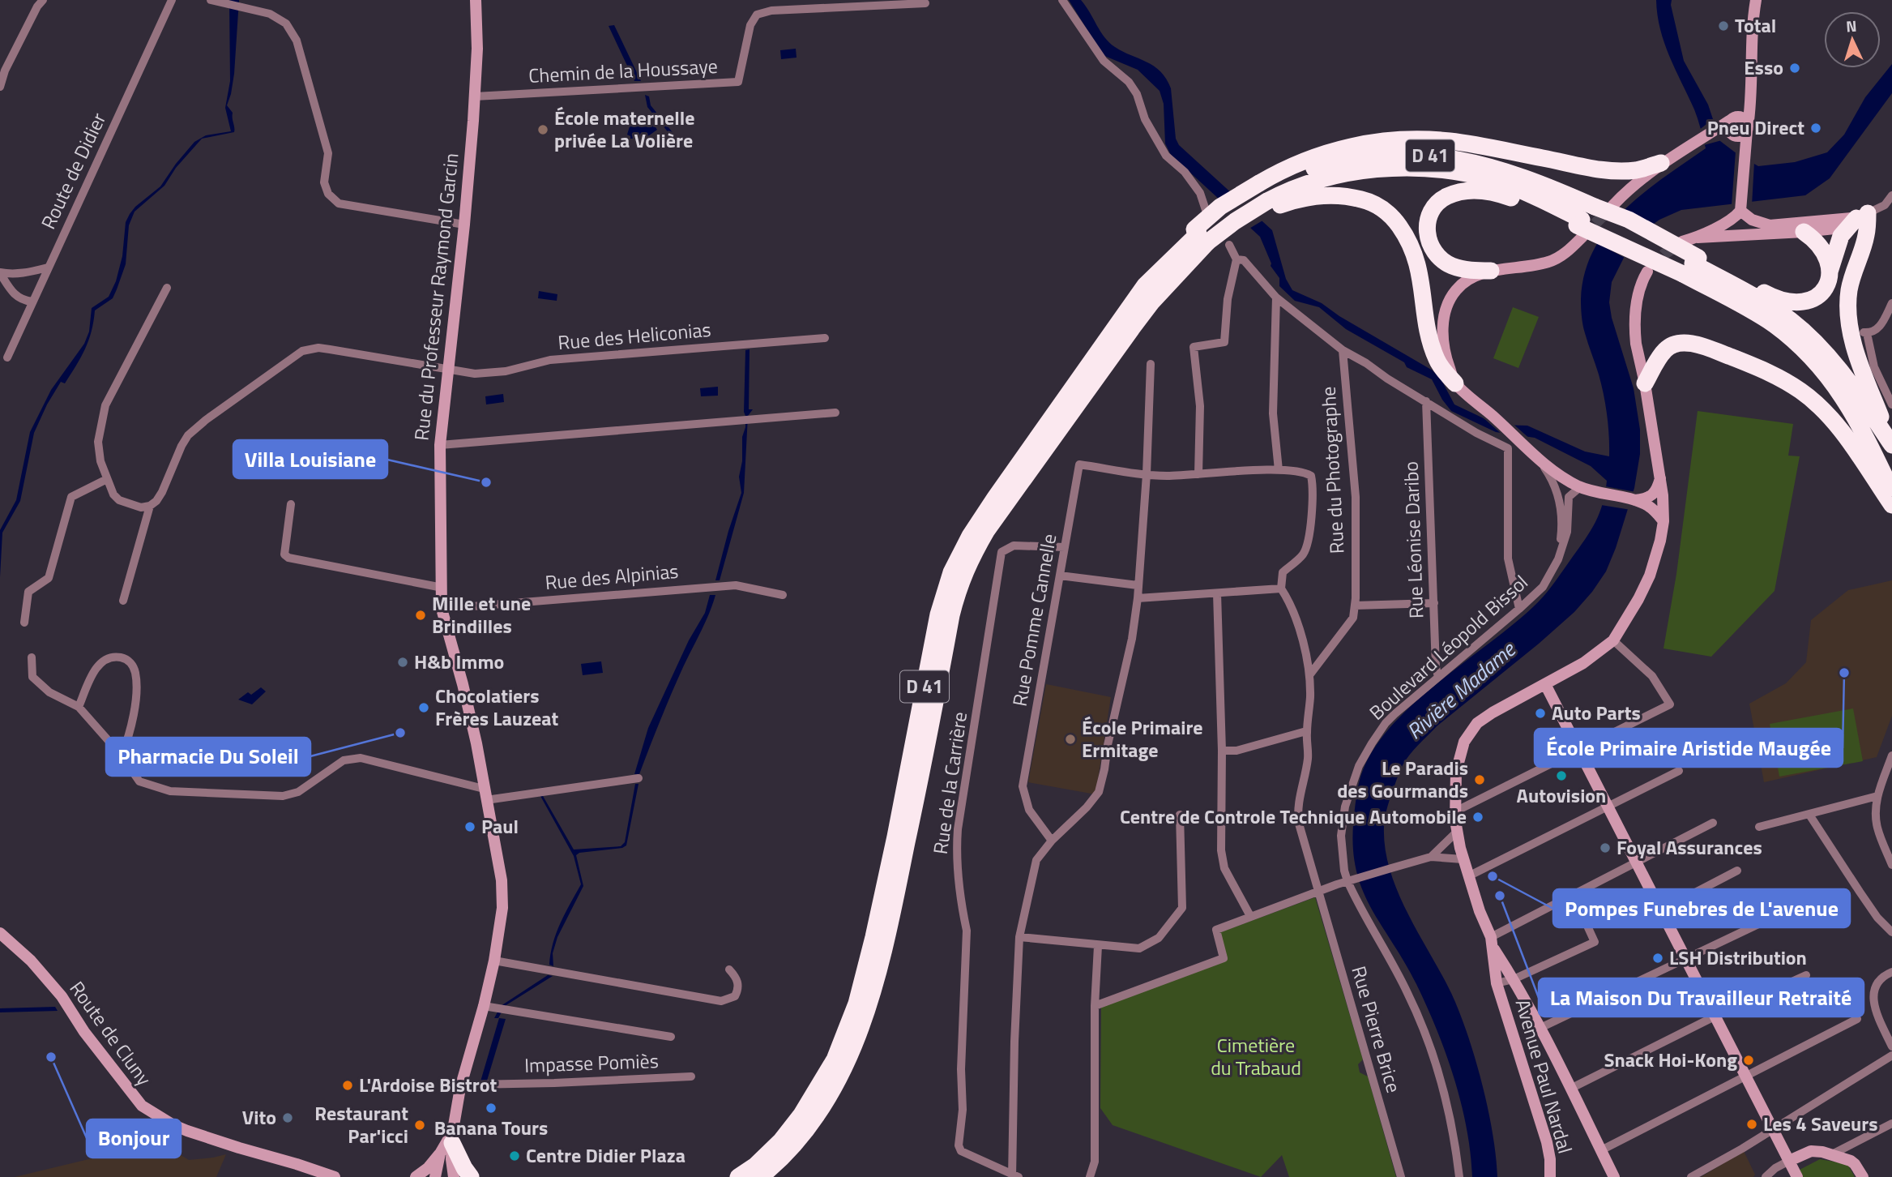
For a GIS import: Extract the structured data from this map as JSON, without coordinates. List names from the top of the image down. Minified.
{"streets":{"highway":["D 41"],"main road":["Rue du Professeur Raymond Garcin","Route de Cluny","Avenue Paul Nardal"],"street":["Chemin de la Houssaye","Route de Didier","Rue des Heliconias","Rue du Photographe","Rue Léonise Daribo","Rue des Alpinias","Rue Pomme Cannelle","Boulevard Léopold Bissol","Rue de la Carrière","Rue Pierre Brice","Impasse Pomiès"]},"crossings":[["Chemin de la Houssaye","Rue du Professeur Raymond Garcin"],["Rue du Professeur Raymond Garcin","Rue des Heliconias"],["Rue du Professeur Raymond Garcin","Rue des Alpinias"],["Rue du Professeur Raymond Garcin","Impasse Pomiès"],["Rue du Photographe","Rue Pierre Brice"],["Rue Léonise Daribo","Boulevard Léopold Bissol"],["Rue Pomme Cannelle","Rue de la Carrière"]],"water":["Rivière Madame"],"parks":["Cimetière du Trabaud"],"places":["Total","Esso","Pneu Direct","École maternelle privée La Volière","Villa Louisiane","Mille et une Brindilles","H&b Immo","École Primaire Aristide Maugée","Chocolatiers Frères Lauzeat","Auto Parts","Pharmacie Du Soleil","École Primaire Ermitage","Autovision","Le Paradis des Gourmands","Centre de Controle Technique Automobile","Paul","Foyal Assurances","Pompes Funebres de L'avenue","La Maison Du Travailleur Retraité","LSH Distribution","Bonjour","Snack Hoi-Kong","L'Ardoise Bistrot","Banana Tours","Vito","Les 4 Saveurs","Restaurant Par'icci","Centre Didier Plaza"],"north":"top"}
